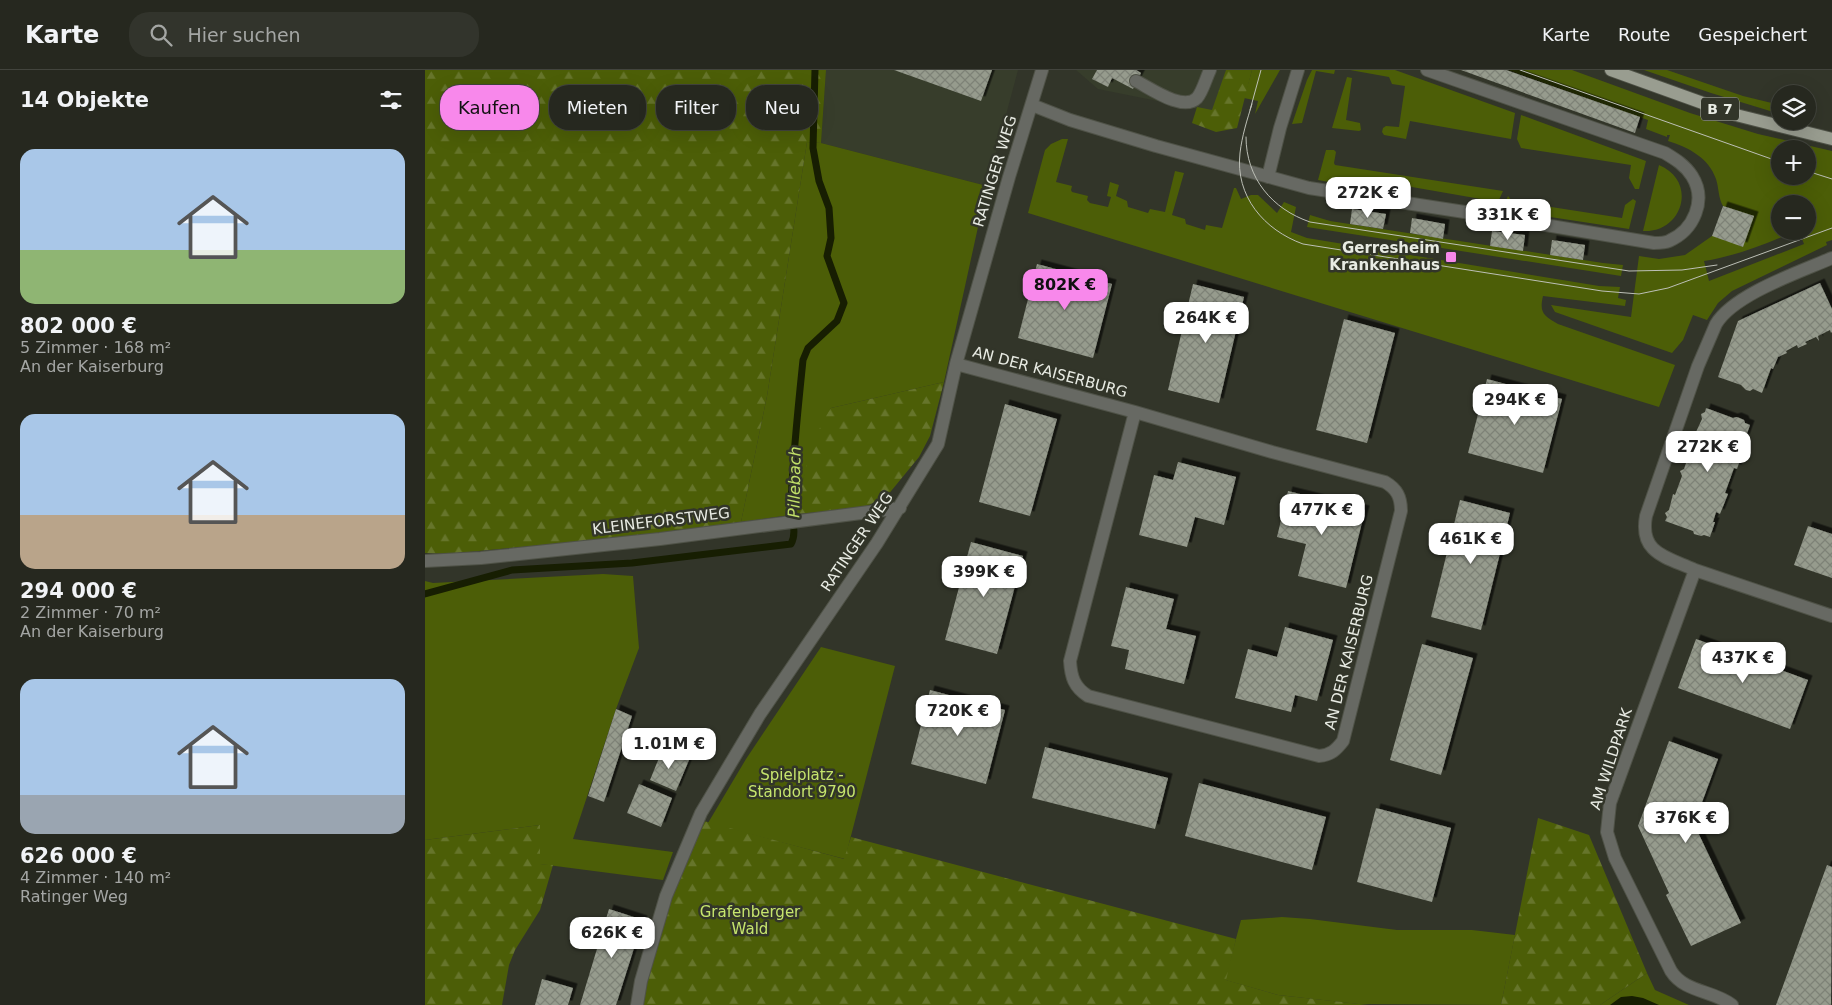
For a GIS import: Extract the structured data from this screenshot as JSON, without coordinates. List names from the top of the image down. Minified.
{"streets":{"main road":["B 7"],"street":["RATINGER WEG","AN DER KAISERBURG","KLEINEFORSTWEG","AM WILDPARK"]},"crossings":[["RATINGER WEG","AN DER KAISERBURG"],["RATINGER WEG","KLEINEFORSTWEG"]],"water":["Pillebach"],"parks":["Spielplatz - Standort 9790","Grafenberger Wald"],"places":{"transit":["Gerresheim Krankenhaus"]},"page":{"header":"Karte","search":"Hier suchen","nav":["Karte","Route","Gespeichert"],"heading":"14 Objekte","map_buttons":["+","−"],"chip":["Kaufen","Mieten","Filter","Neu"],"list":[{"name":"802 000 €","note":"5 Zimmer · 168 m² · An der Kaiserburg"},{"name":"294 000 €","note":"2 Zimmer · 70 m² · An der Kaiserburg"},{"name":"626 000 €","note":"4 Zimmer · 140 m² · Ratinger Weg"}],"price":["272K €","331K €","802K €","264K €","294K €","272K €","477K €","461K €","399K €","437K €","720K €","1.01M €","376K €","626K €"]}}
